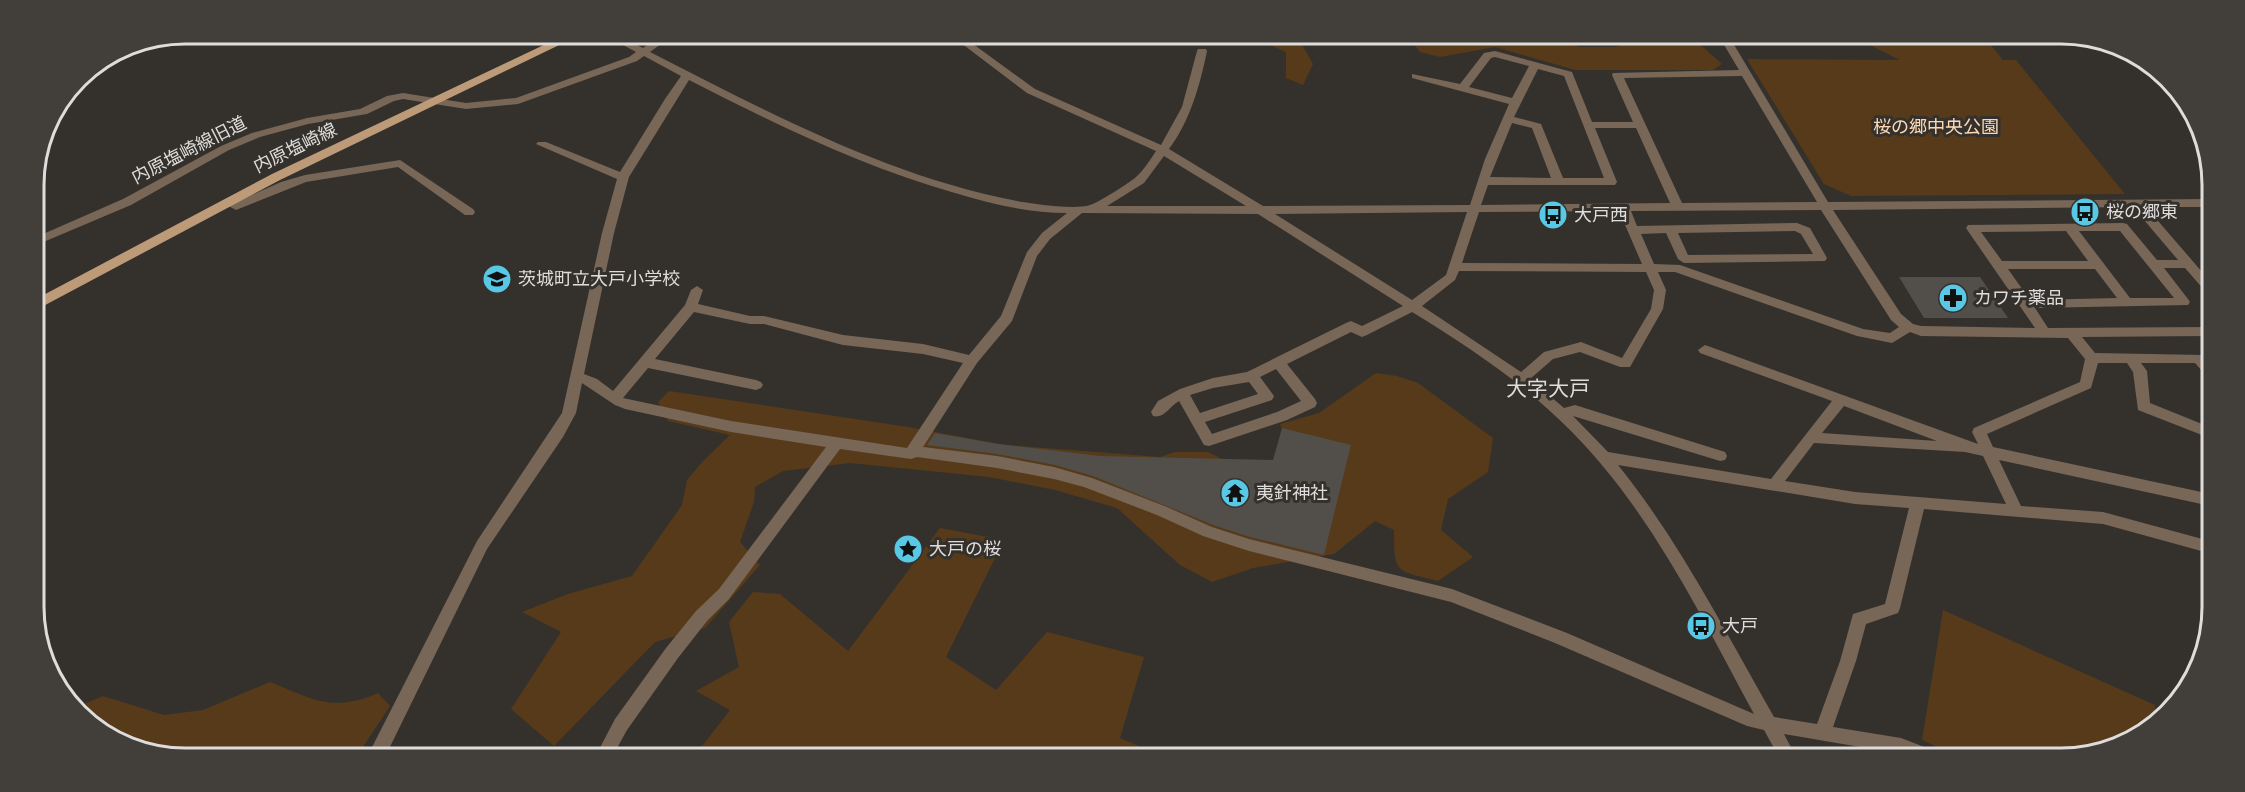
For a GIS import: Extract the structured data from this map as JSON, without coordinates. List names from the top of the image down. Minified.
{"streets":{"main road":["内原塩崎線"],"street":["内原塩崎線旧道"]},"crossings":[["内原塩崎線","内原塩崎線旧道"]],"districts":["大字大戸"],"parks":["桜の郷中央公園"],"places":{"bus stop":["桜の郷東","大戸西","大戸"],"school or university":["茨城町立大戸小学校"],"pharmacy":["カワチ薬品"],"temple":["夷針神社"],"place":["大戸の桜"]}}
